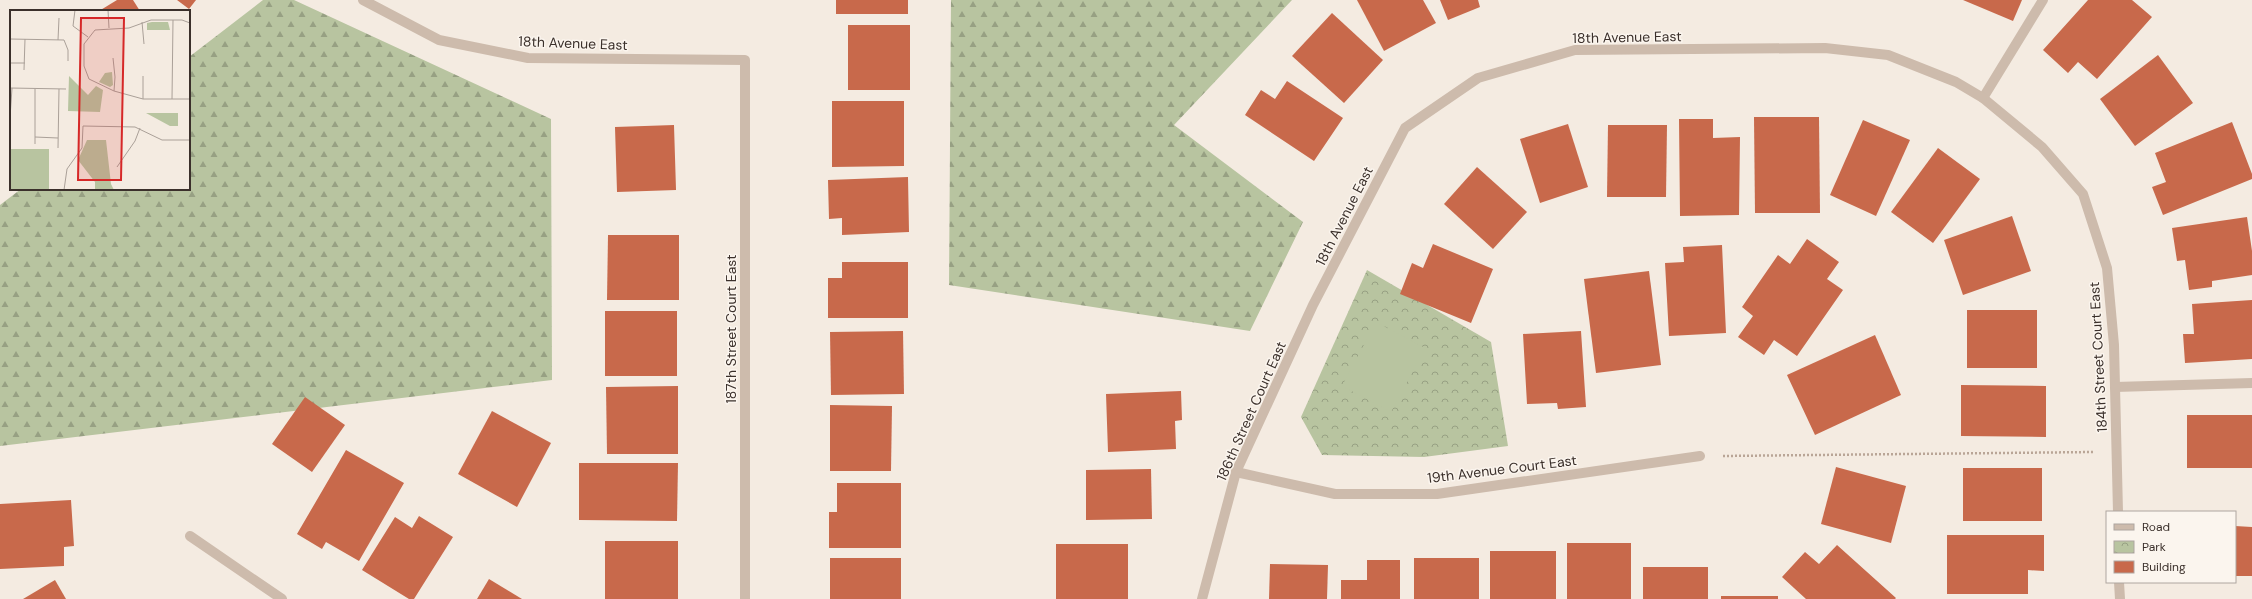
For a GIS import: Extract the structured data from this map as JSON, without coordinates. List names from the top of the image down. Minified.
{"streets":{"street":["18th Avenue East","187th Street Court East","184th Street Court East","186th Street Court East","19th Avenue Court East"]},"crossings":[["18th Avenue East","187th Street Court East"],["18th Avenue East","184th Street Court East"],["18th Avenue East","186th Street Court East"],["186th Street Court East","19th Avenue Court East"]],"legend":["Road","Park","Building"]}
